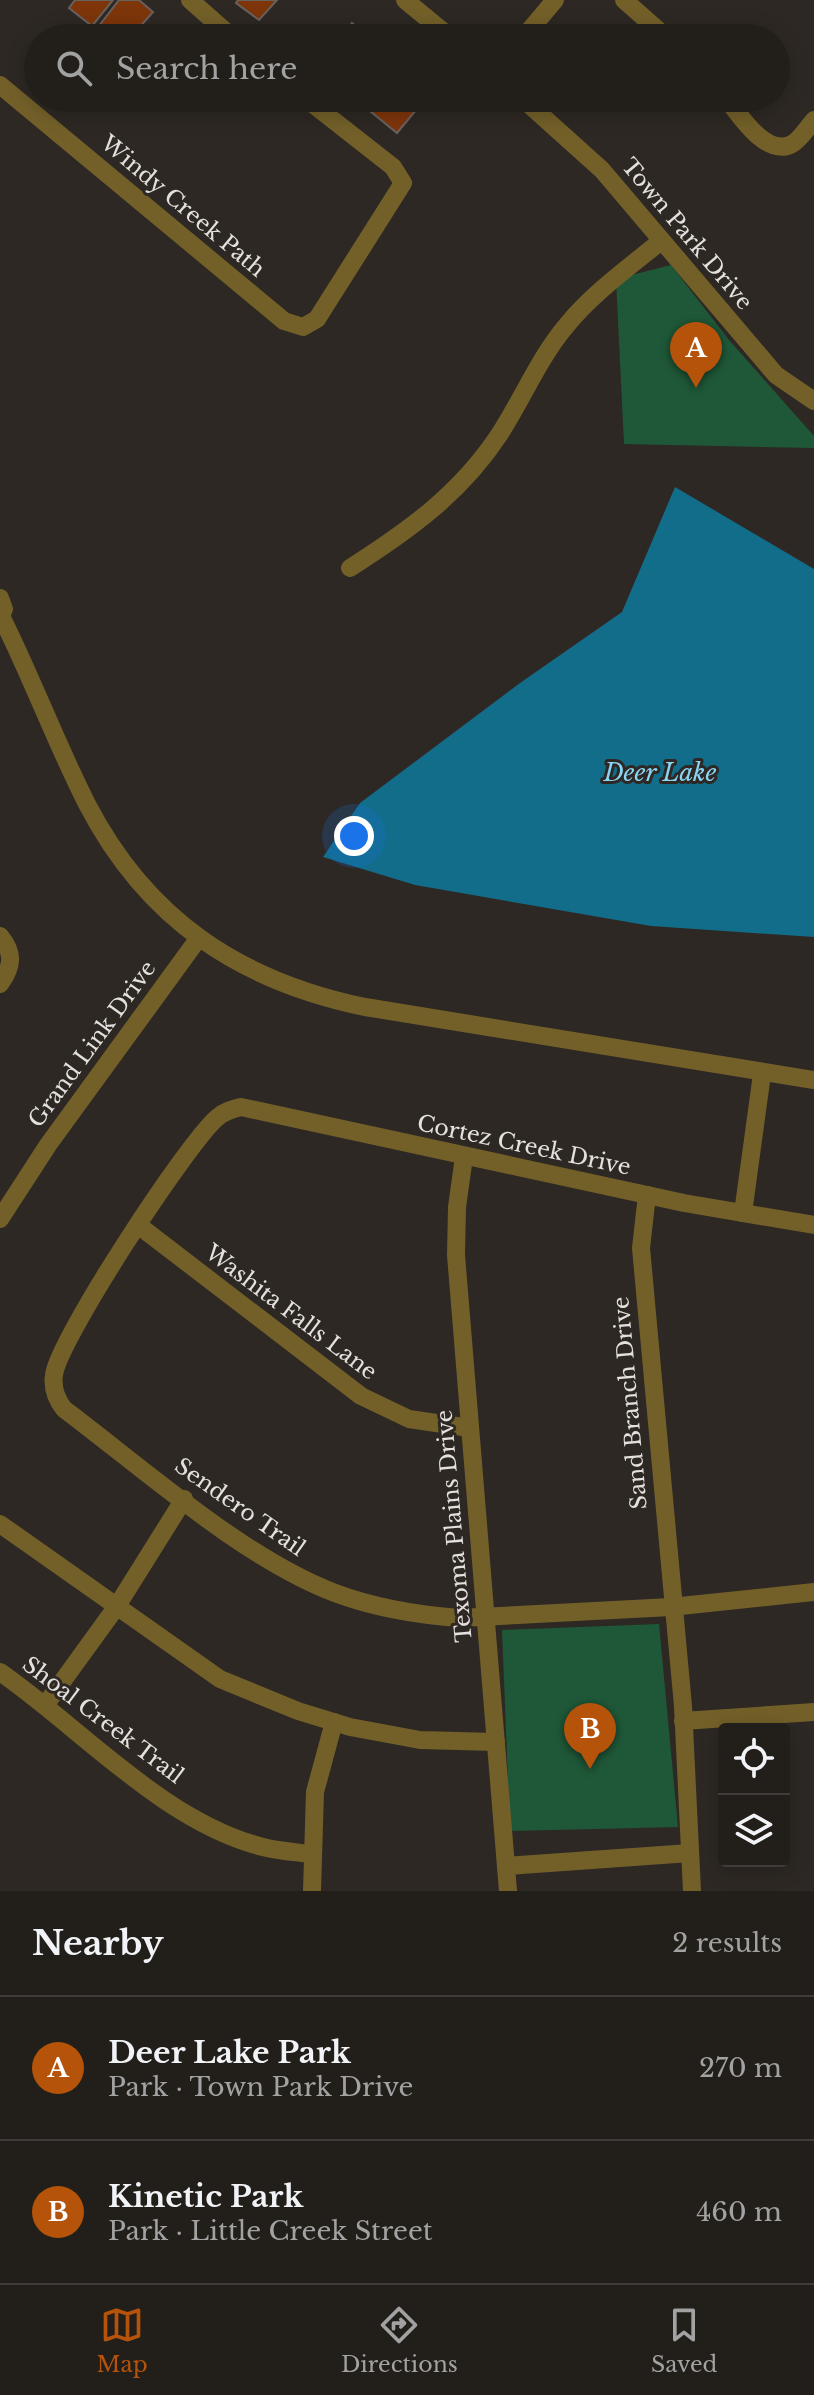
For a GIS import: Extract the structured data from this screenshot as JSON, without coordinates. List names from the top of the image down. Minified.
{"streets":{"street":["Windy Creek Path","Town Park Drive","Grand Link Drive","Cortez Creek Drive","Washita Falls Lane","Sand Branch Drive","Sendero Trail","Texoma Plains Drive","Shoal Creek Trail"]},"crossings":[["Cortez Creek Drive","Washita Falls Lane"],["Cortez Creek Drive","Sand Branch Drive"],["Cortez Creek Drive","Sendero Trail"],["Cortez Creek Drive","Texoma Plains Drive"],["Washita Falls Lane","Sendero Trail"],["Washita Falls Lane","Texoma Plains Drive"],["Sand Branch Drive","Sendero Trail"],["Sendero Trail","Texoma Plains Drive"]],"water":["Deer Lake"],"page":{"search":"Search here","pins":["A","B"],"heading":["Nearby","2 results"],"list":[{"mark":"A","name":"Deer Lake Park","note":"Park · Town Park Drive","value":"270 m"},{"mark":"B","name":"Kinetic Park","note":"Park · Little Creek Street","value":"460 m"}],"nav":["Map","Directions","Saved"]}}
